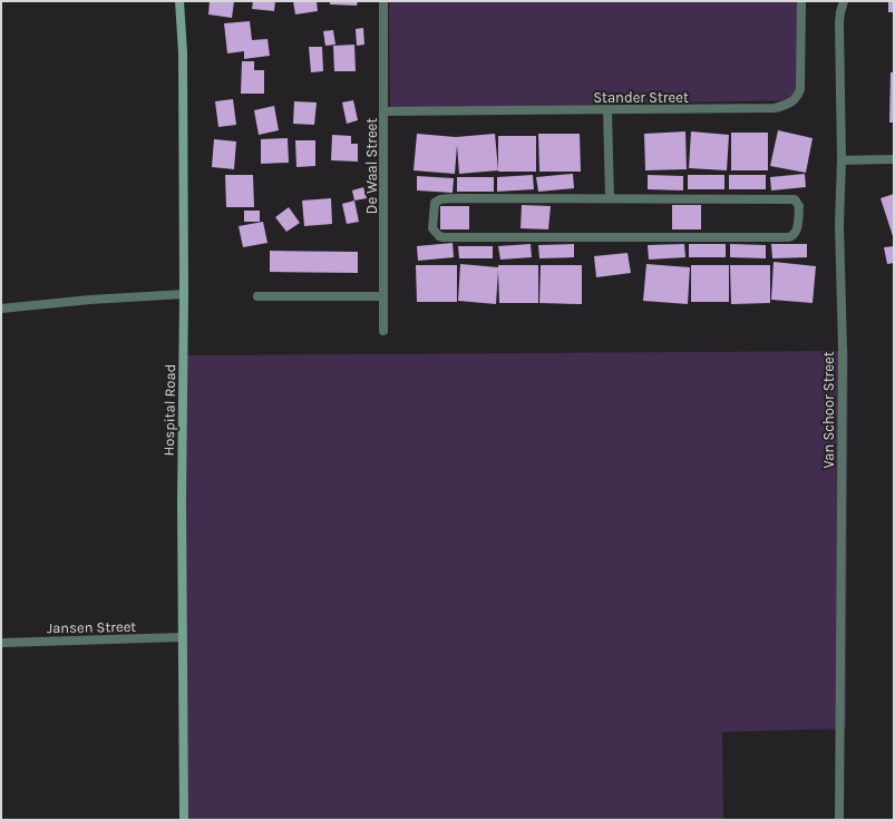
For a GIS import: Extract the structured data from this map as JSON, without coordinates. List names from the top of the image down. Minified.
{"streets":{"main road":["Hospital Road"],"street":["Stander Street","De Waal Street","Van Schoor Street","Jansen Street"]},"crossings":[["Stander Street","De Waal Street"],["Hospital Road","Jansen Street"]]}
